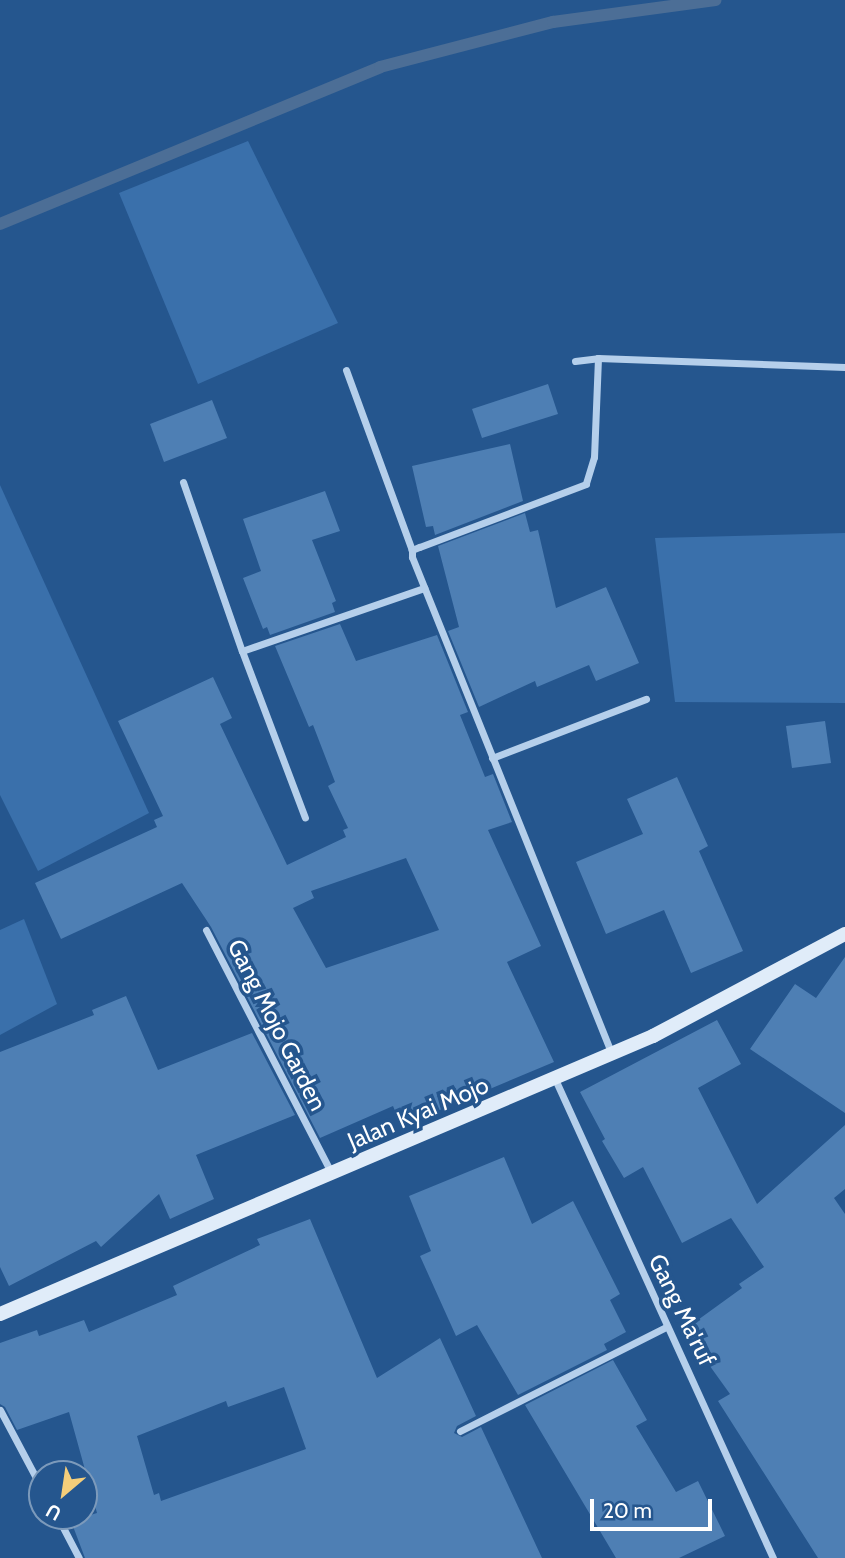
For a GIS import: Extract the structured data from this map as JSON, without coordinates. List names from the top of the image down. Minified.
{"streets":{"street":["Gang Mojo Garden","Jalan Kyai Mojo","Gang Ma'ruf"]},"crossings":[["Gang Mojo Garden","Jalan Kyai Mojo"],["Jalan Kyai Mojo","Gang Ma'ruf"]],"scale_bar":"20 m","north":"bottom left"}
